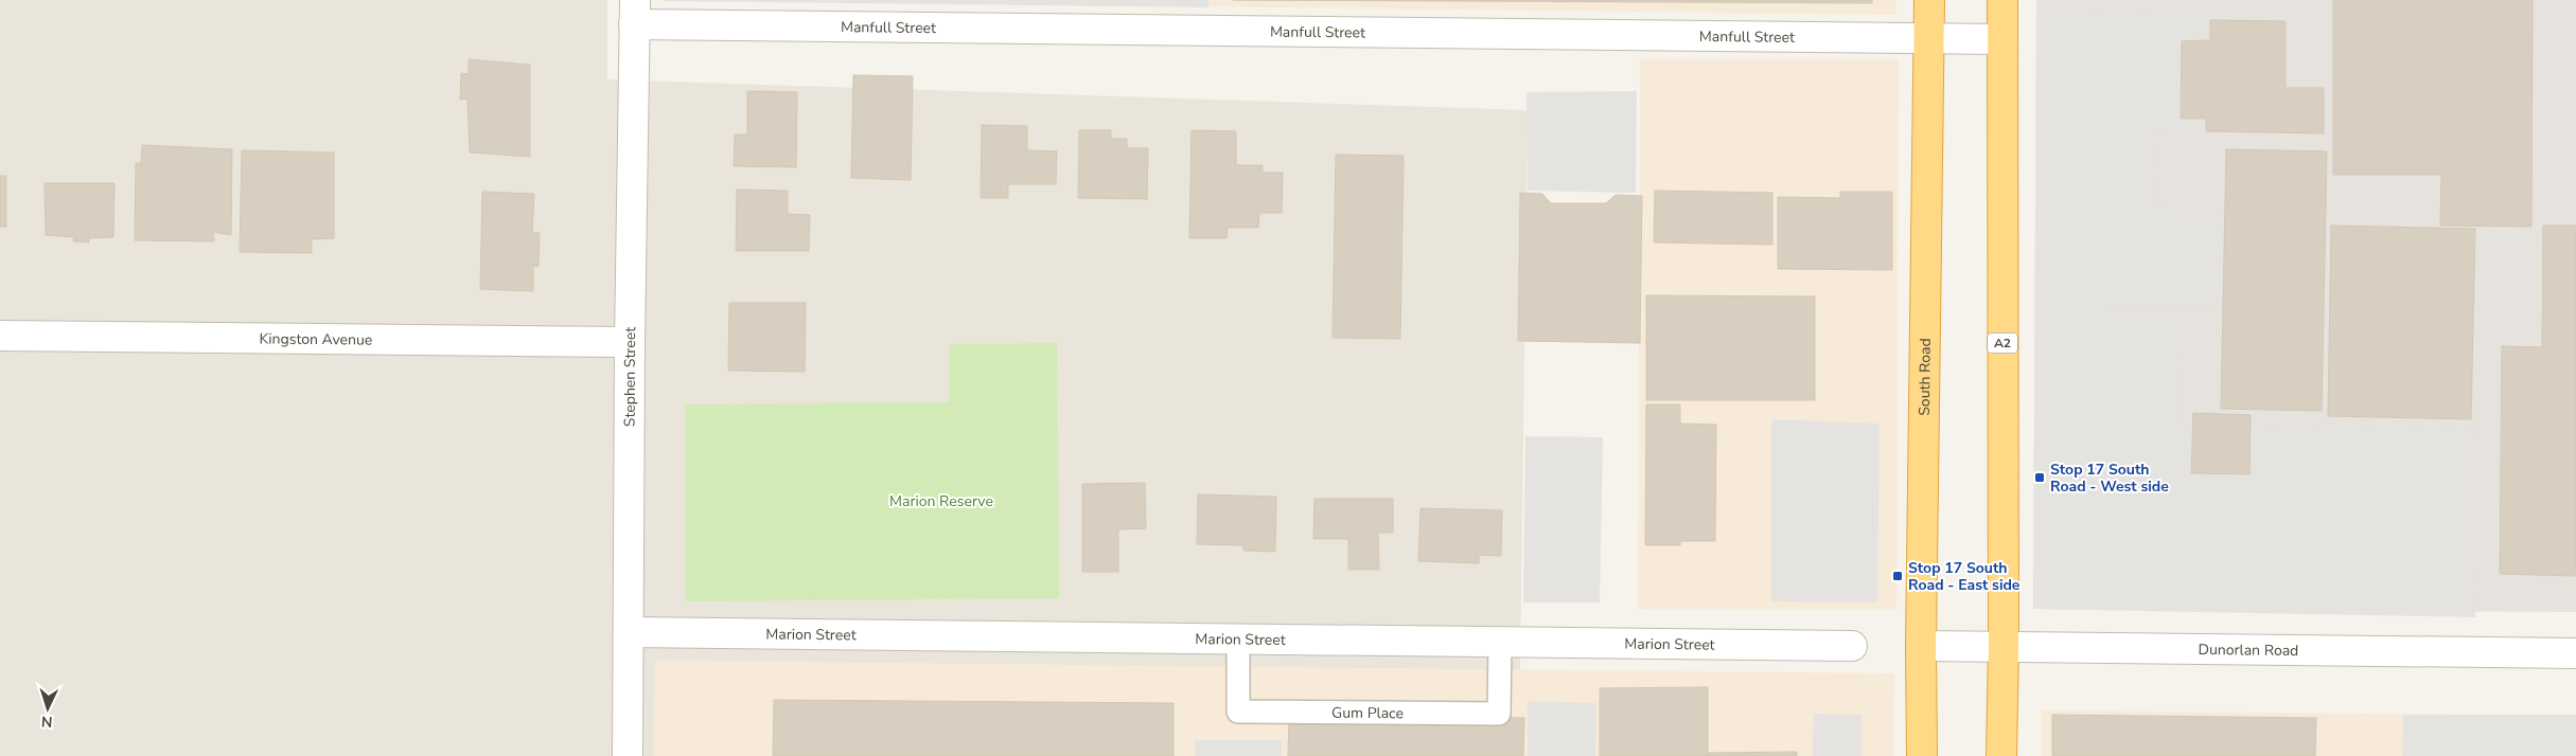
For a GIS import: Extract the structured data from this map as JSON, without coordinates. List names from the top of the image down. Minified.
{"streets":{"highway":["A2","South Road"],"street":["Manfull Street","Kingston Avenue","Stephen Street","Marion Street","Dunorlan Road"],"lane":["Gum Place"]},"crossings":[["Manfull Street","A2"],["Manfull Street","Stephen Street"],["Manfull Street","South Road"],["Kingston Avenue","Stephen Street"],["A2","Dunorlan Road"],["Stephen Street","Marion Street"],["South Road","Dunorlan Road"],["Marion Street","Gum Place"]],"parks":["Marion Reserve"],"places":{"transit":["Stop 17 South Road - West side","Stop 17 South Road - East side"]},"north":"bottom"}
